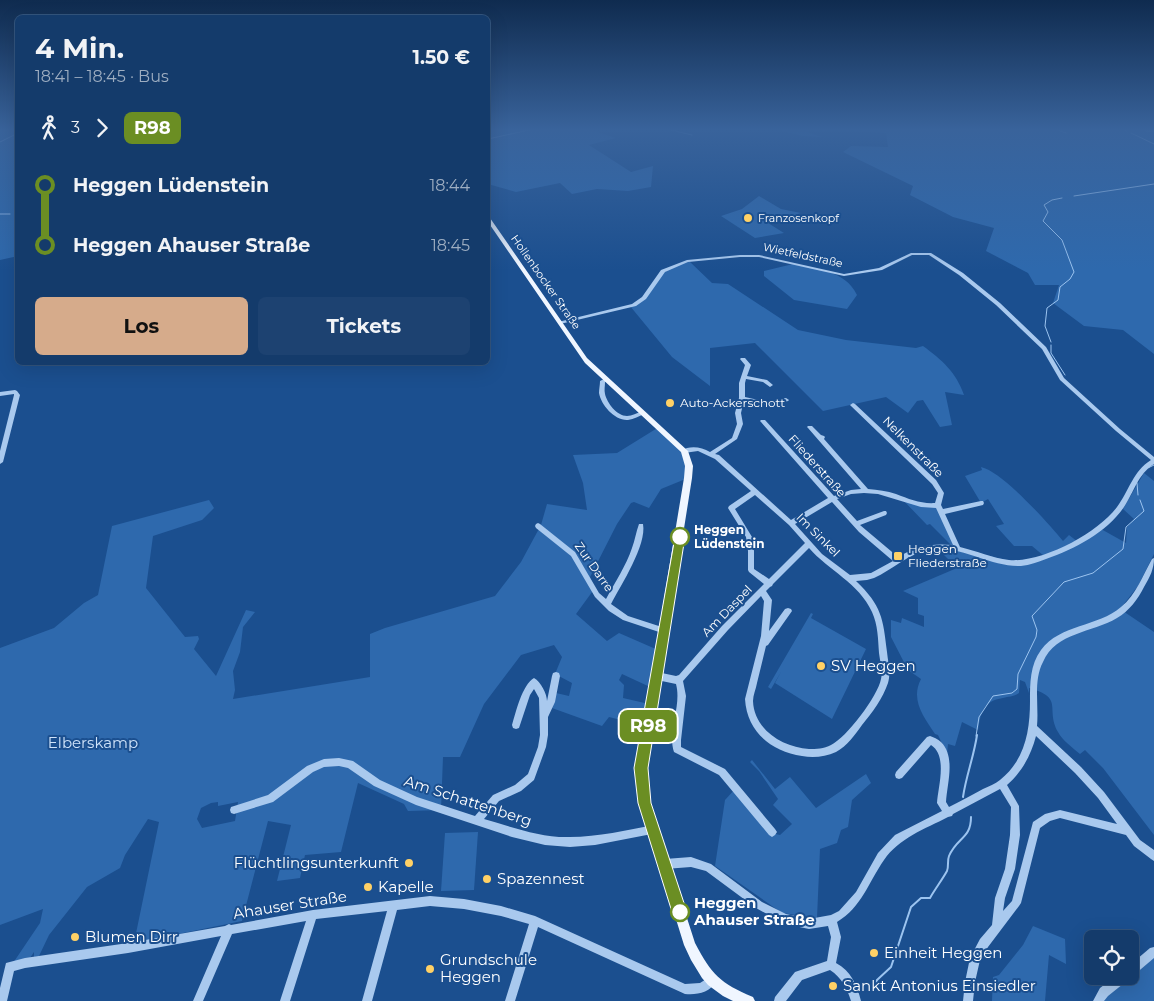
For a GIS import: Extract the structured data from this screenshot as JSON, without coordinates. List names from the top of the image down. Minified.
{"streets":{"main road":["Hollenbocker Straße"],"street":["Wietfeldstraße","Nelkenstraße","Fliederstraße","Im Sinkel","Zur Darre","Am Daspel","Am Schattenberg","Ahauser Straße"]},"crossings":[["Wietfeldstraße","Hollenbocker Straße"],["Im Sinkel","Am Daspel"]],"parks":["Elberskamp"],"places":{"other":["Franzosenkopf","Auto-Ackerschott","Heggen Lüdenstein","SV Heggen","Flüchtlingsunterkunft","Spazennest","Kapelle","Heggen Ahauser Straße","Blumen Dirr","Einheit Heggen","Grundschule Heggen","Sankt Antonius Einsiedler"],"transit":["Heggen Fliederstraße"]},"lines":["bus line R98"],"page":{"on_map":"R98","heading":["4 Min.","18:41 – 18:45 · Bus","1.50 €"],"legs":["3","R98"],"list":[{"name":"Heggen Lüdenstein","value":"18:44"},{"name":"Heggen Ahauser Straße","value":"18:45"}],"buttons":["Los","Tickets"]}}
